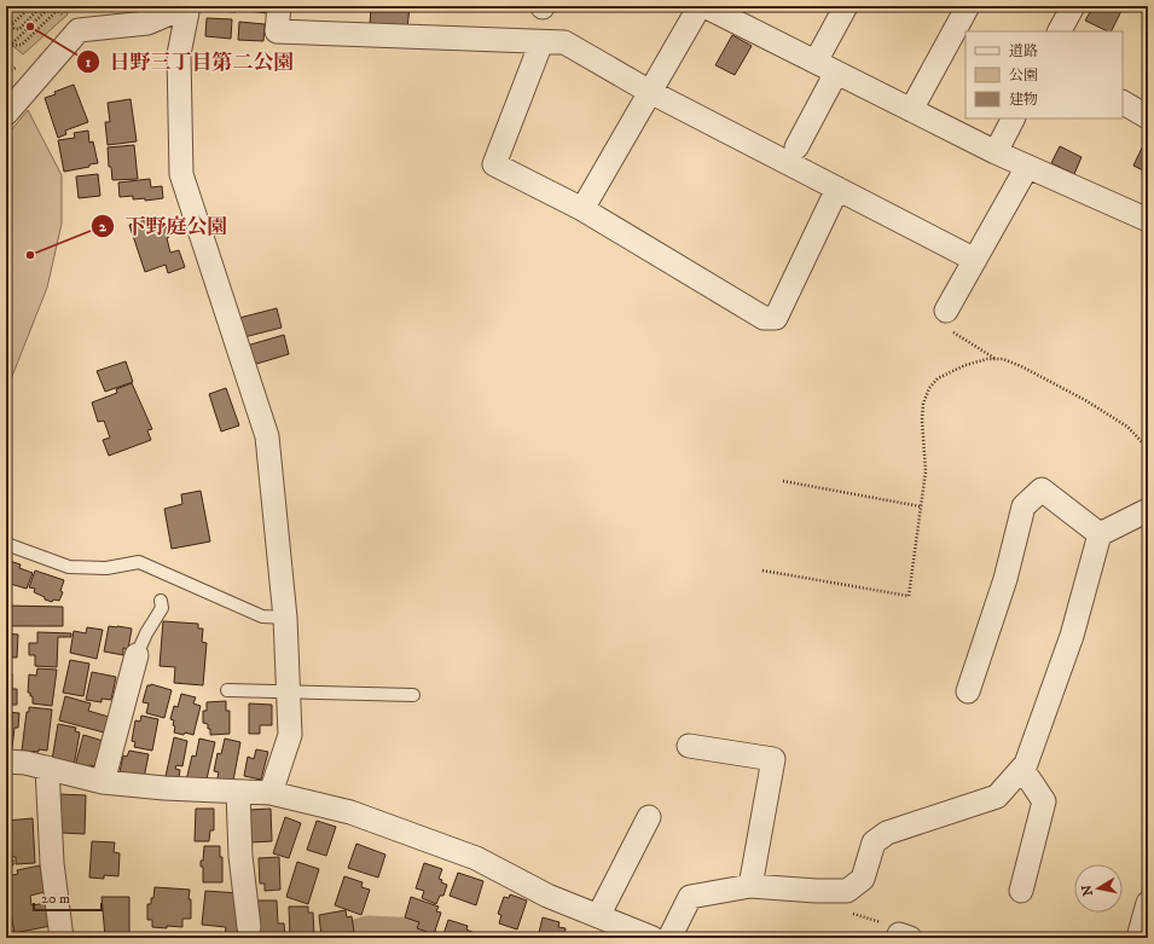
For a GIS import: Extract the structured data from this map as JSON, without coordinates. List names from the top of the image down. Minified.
{"places":["日野三丁目第二公園","下野庭公園"],"legend":["道路","公園","建物"],"scale_bar":"20 m","north":"left"}
